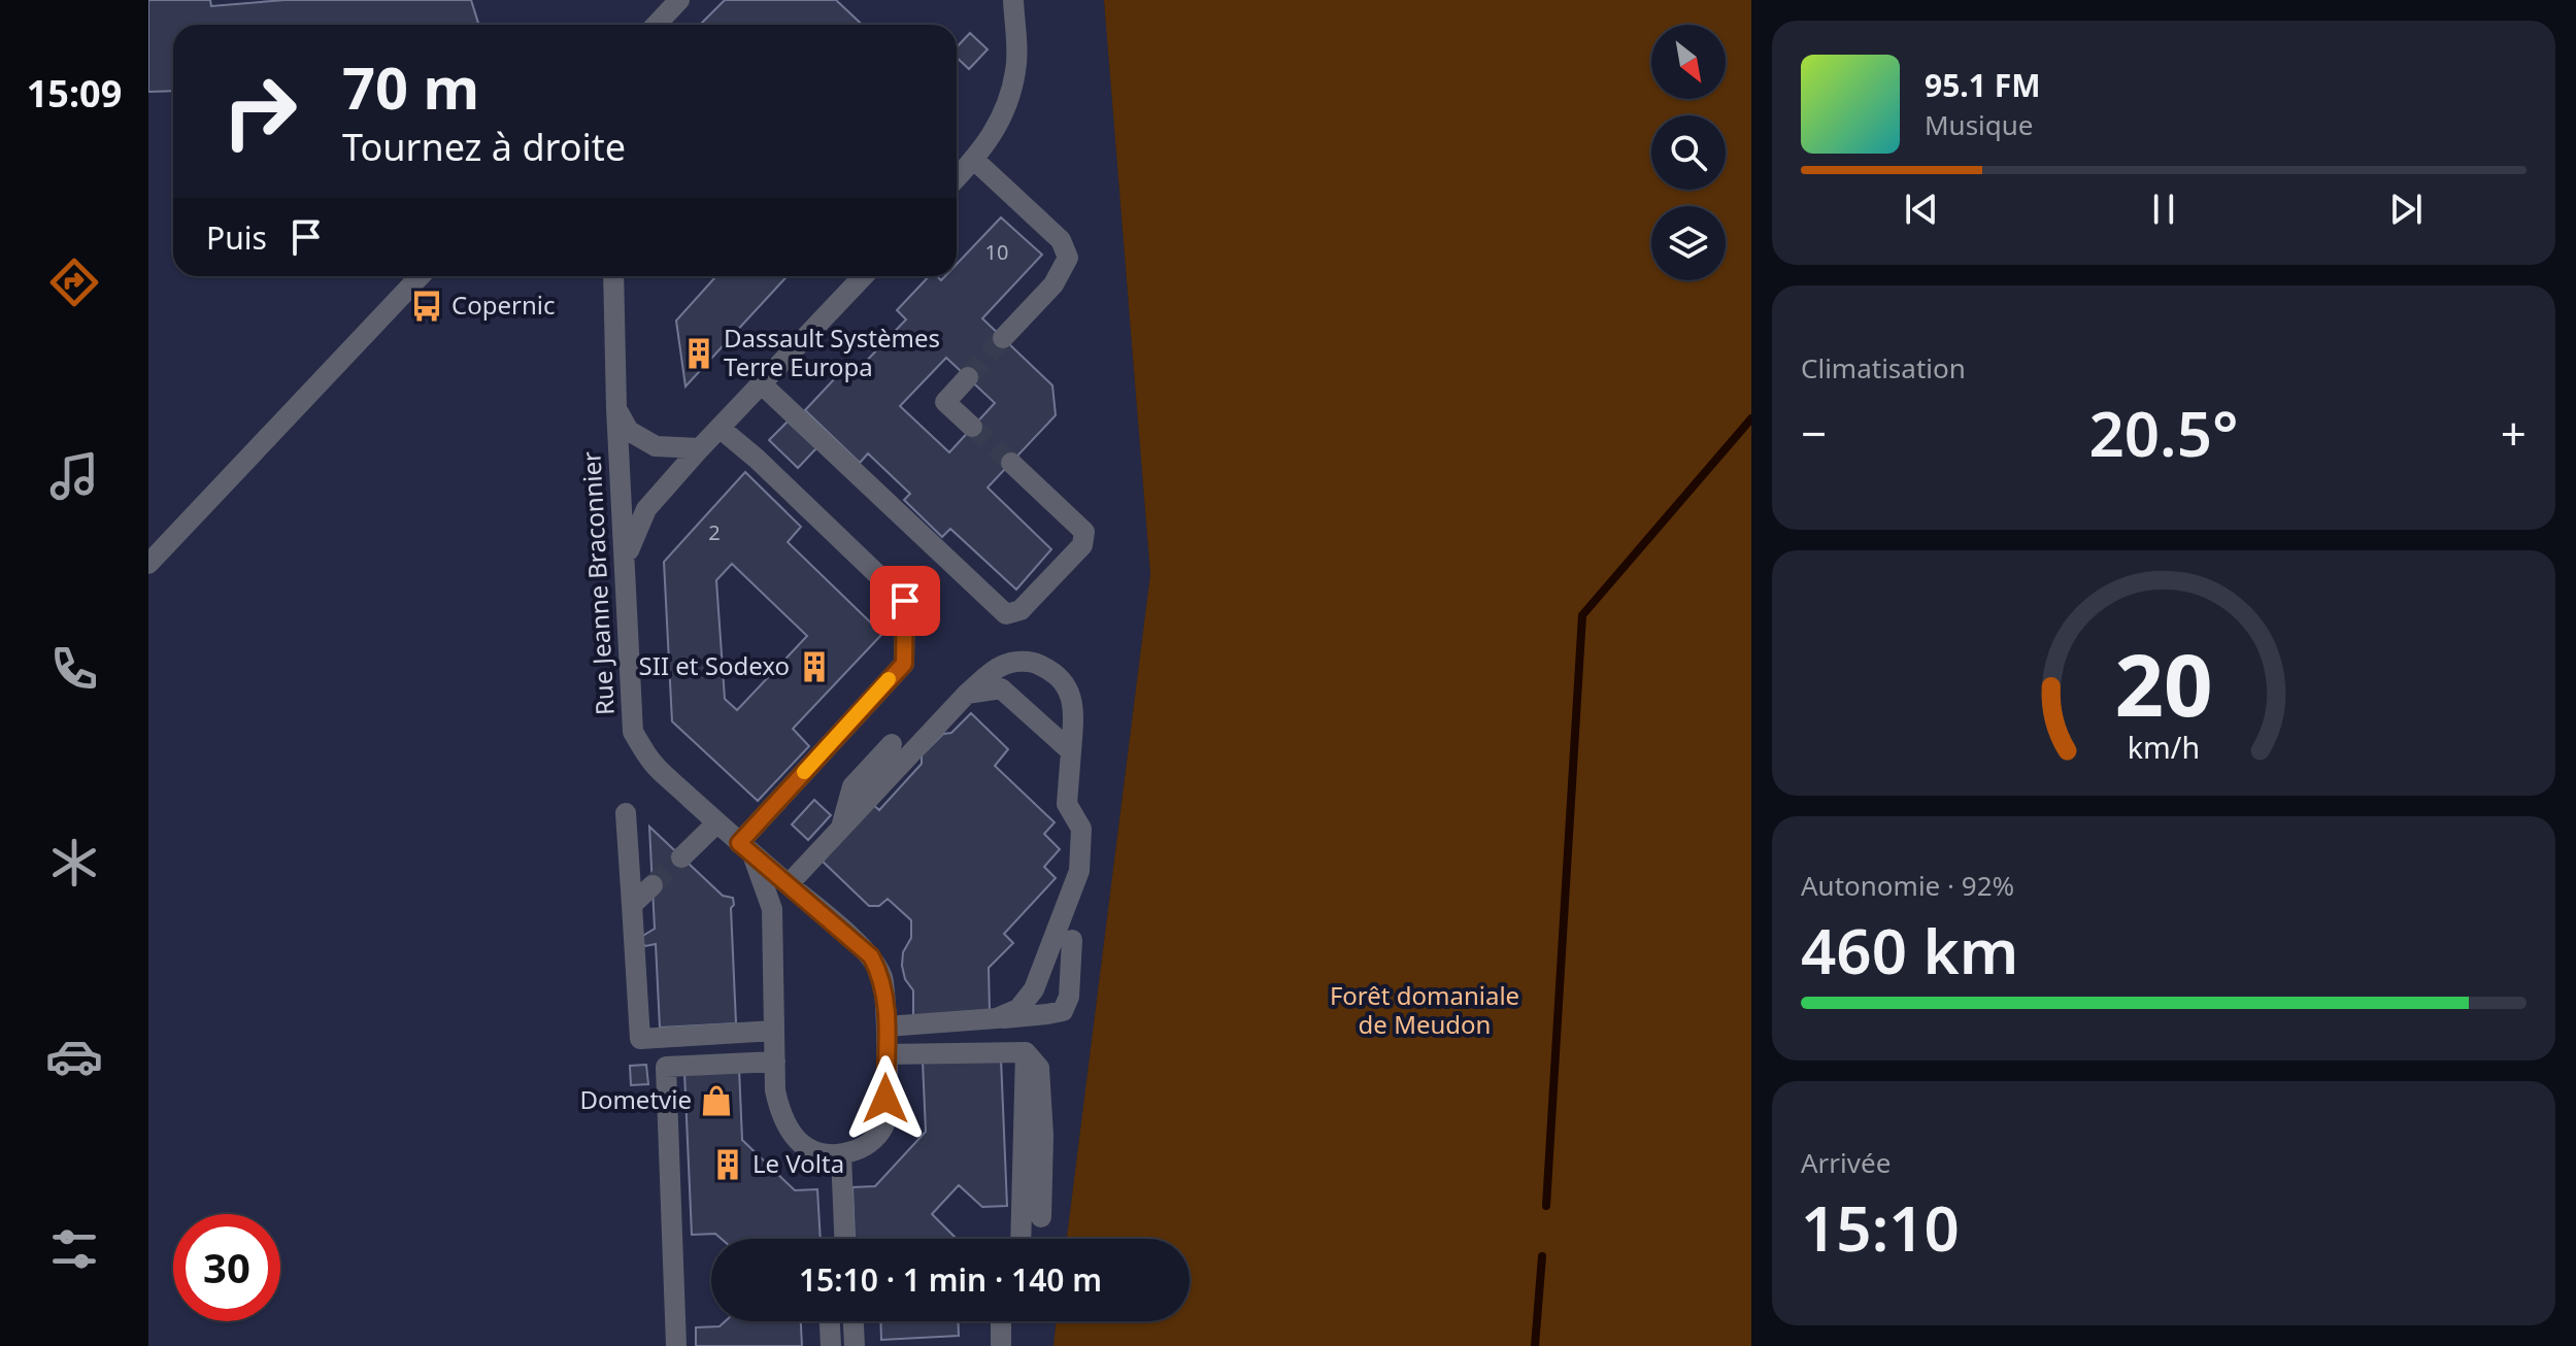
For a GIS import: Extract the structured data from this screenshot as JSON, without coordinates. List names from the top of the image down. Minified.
{"streets":{"street":["Rue Jeanne Braconnier"]},"parks":["Forêt domaniale de Meudon"],"places":{"bus stop":["Copernic"],"building":["Dassault Systèmes Terre Europa","SII et Sodexo","Le Volta"],"shop":["Dometvie"]},"house_numbers":["10","2"],"north":"bottom right","page":{"tabs":"15:09","turn":["70 m","Tournez à droite"],"song":["95.1 FM","Musique"],"then":"Puis","tile":["Climatisation",["Autonomie · 92%","460 km"],["Arrivée","15:10"]],"heat":["−","20.5°","+"],"limit":"30","trip":"15:10 · 1 min · 140 m","gauge":["20","km/h"]}}
